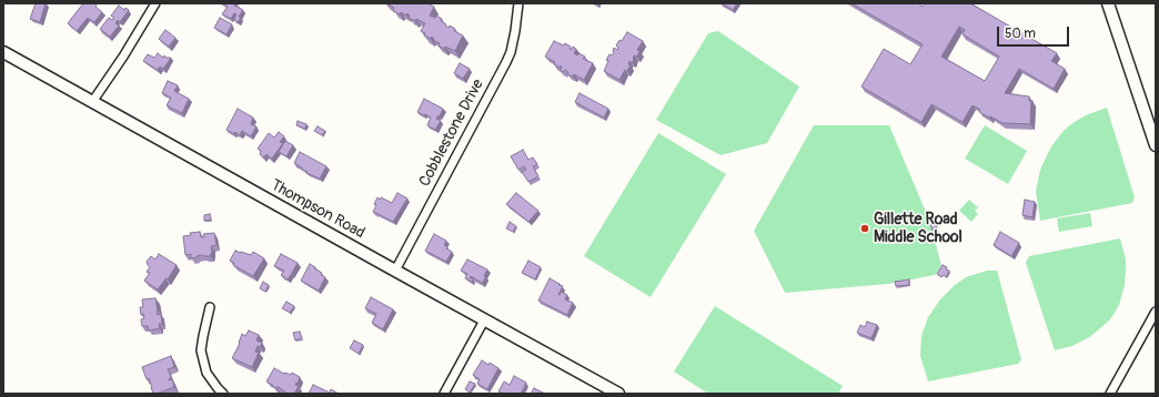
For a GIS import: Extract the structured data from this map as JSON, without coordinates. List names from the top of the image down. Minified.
{"streets":{"street":["Cobblestone Drive","Thompson Road"]},"crossings":[["Cobblestone Drive","Thompson Road"]],"places":["Gillette Road Middle School"],"scale_bar":"50 m"}
